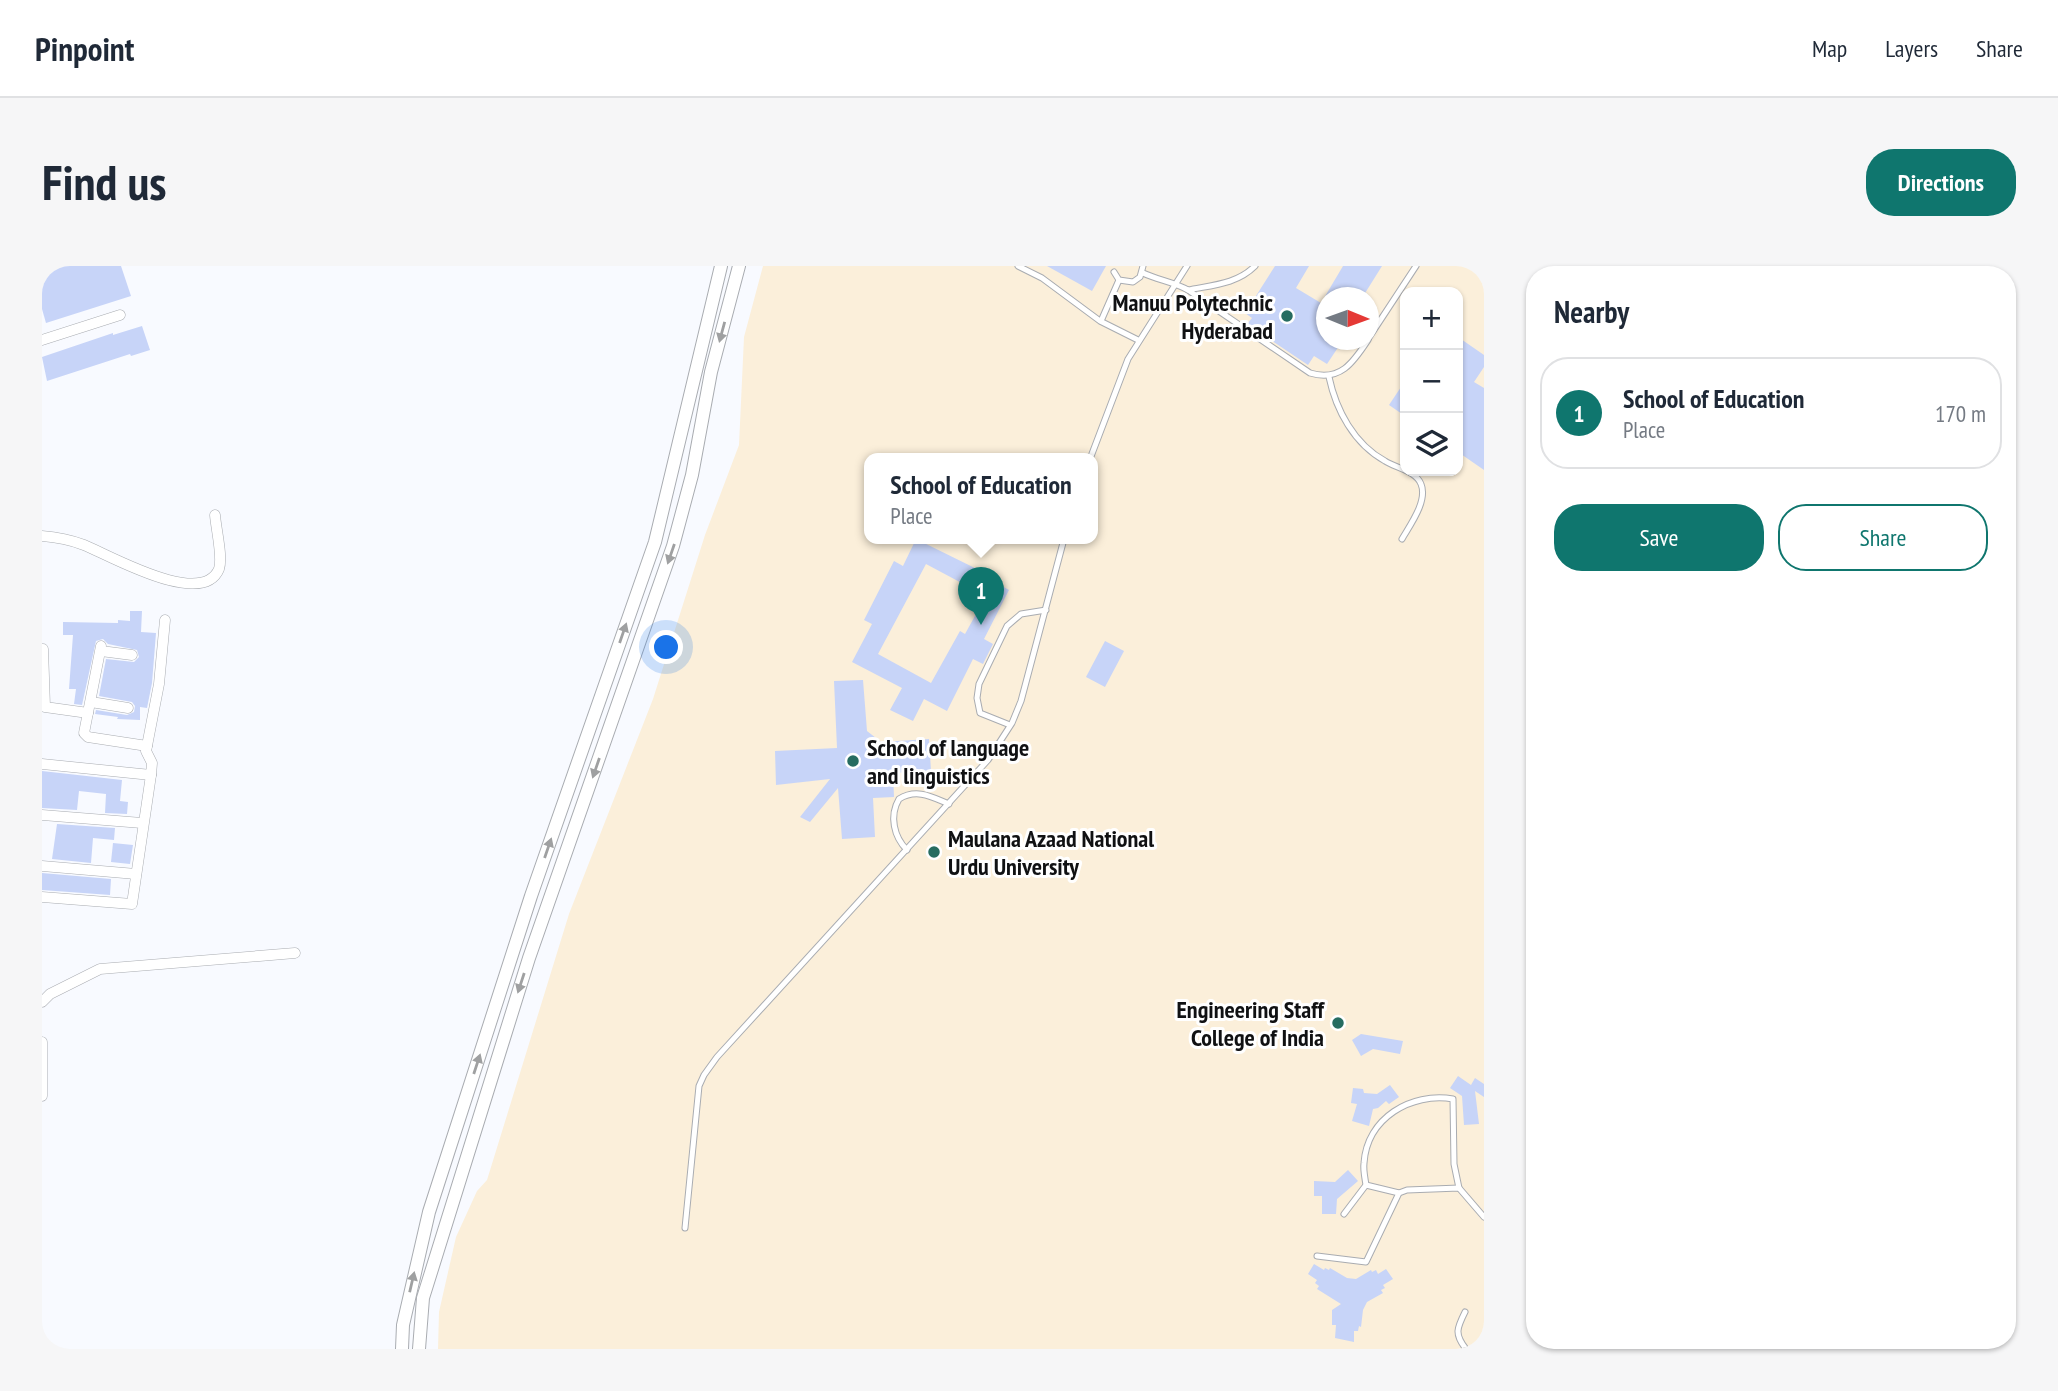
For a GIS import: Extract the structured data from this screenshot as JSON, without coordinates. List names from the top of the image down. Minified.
{"places":["Manuu Polytechnic Hyderabad","School of language and linguistics","Maulana Azaad National Urdu University","Engineering Staff College of India"],"north":"right","page":{"header":"Pinpoint","nav":["Map","Layers","Share"],"buttons":["Directions",["Save","Share"]],"title":"Find us","heading":"Nearby","map_buttons":["+","−"],"list":[{"mark":"1","name":"School of Education","note":"Place","value":"170 m"}],"popup":["School of Education","Place"],"pins":"1"}}
